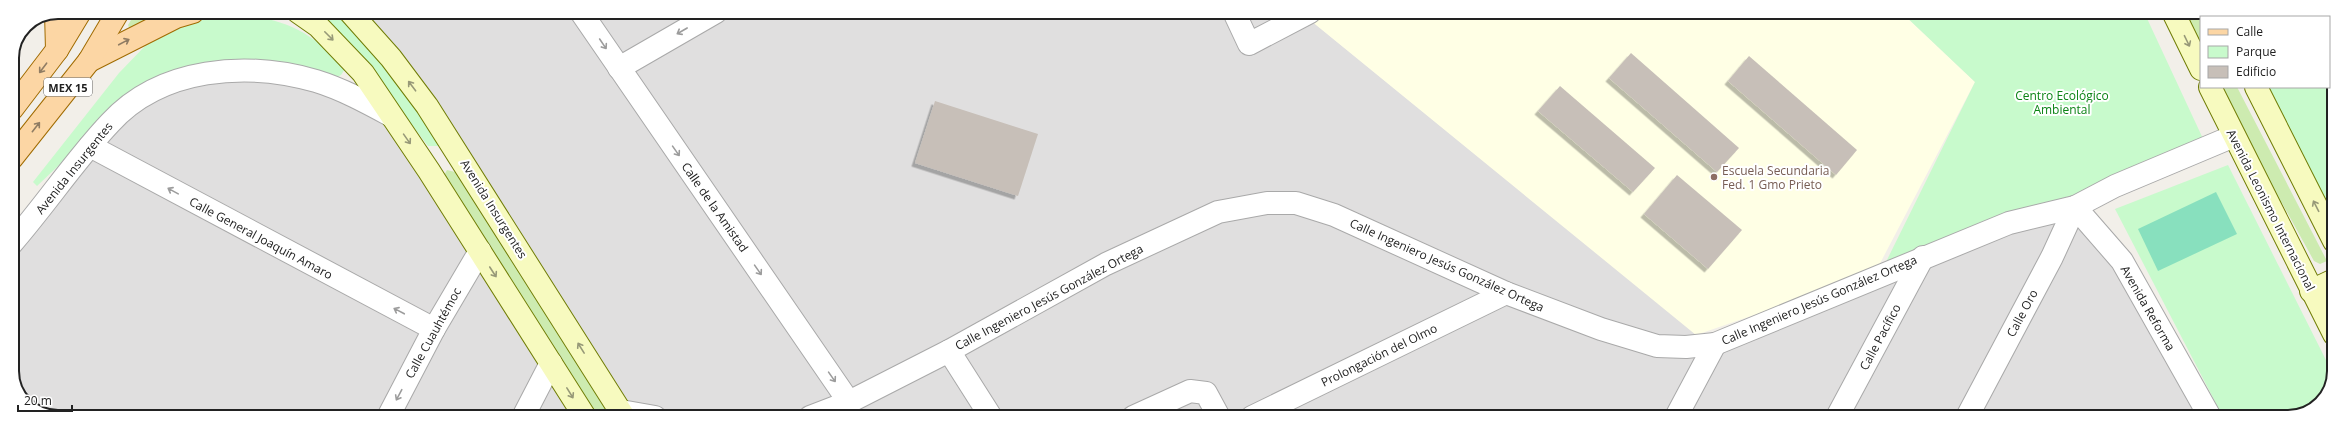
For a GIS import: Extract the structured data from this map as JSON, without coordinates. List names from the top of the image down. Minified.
{"streets":{"main road":["MEX 15","Avenida Insurgentes","Avenida Leonismo Internacional"],"street":["Calle de la Amistad","Calle General Joaquín Amaro","Calle Ingeniero Jesús González Ortega","Avenida Reforma","Calle Oro","Calle Cuauhtémoc","Calle Pacífico","Prolongación del Olmo"]},"crossings":[["Avenida Insurgentes","Calle General Joaquín Amaro"],["Avenida Insurgentes","Calle Cuauhtémoc"],["Calle de la Amistad","Calle Ingeniero Jesús González Ortega"],["Avenida Leonismo Internacional","Calle Ingeniero Jesús González Ortega"],["Calle General Joaquín Amaro","Calle Cuauhtémoc"],["Calle Ingeniero Jesús González Ortega","Avenida Reforma"],["Calle Ingeniero Jesús González Ortega","Calle Oro"],["Calle Ingeniero Jesús González Ortega","Calle Pacífico"],["Calle Ingeniero Jesús González Ortega","Prolongación del Olmo"],["Avenida Reforma","Calle Oro"]],"one_way":["Calle de la Amistad","Calle General Joaquín Amaro"],"parks":["Centro Ecológico Ambiental"],"places":["Escuela Secundaria Fed. 1 Gmo Prieto"],"legend":["Calle","Parque","Edificio"],"scale_bar":"20 m"}
